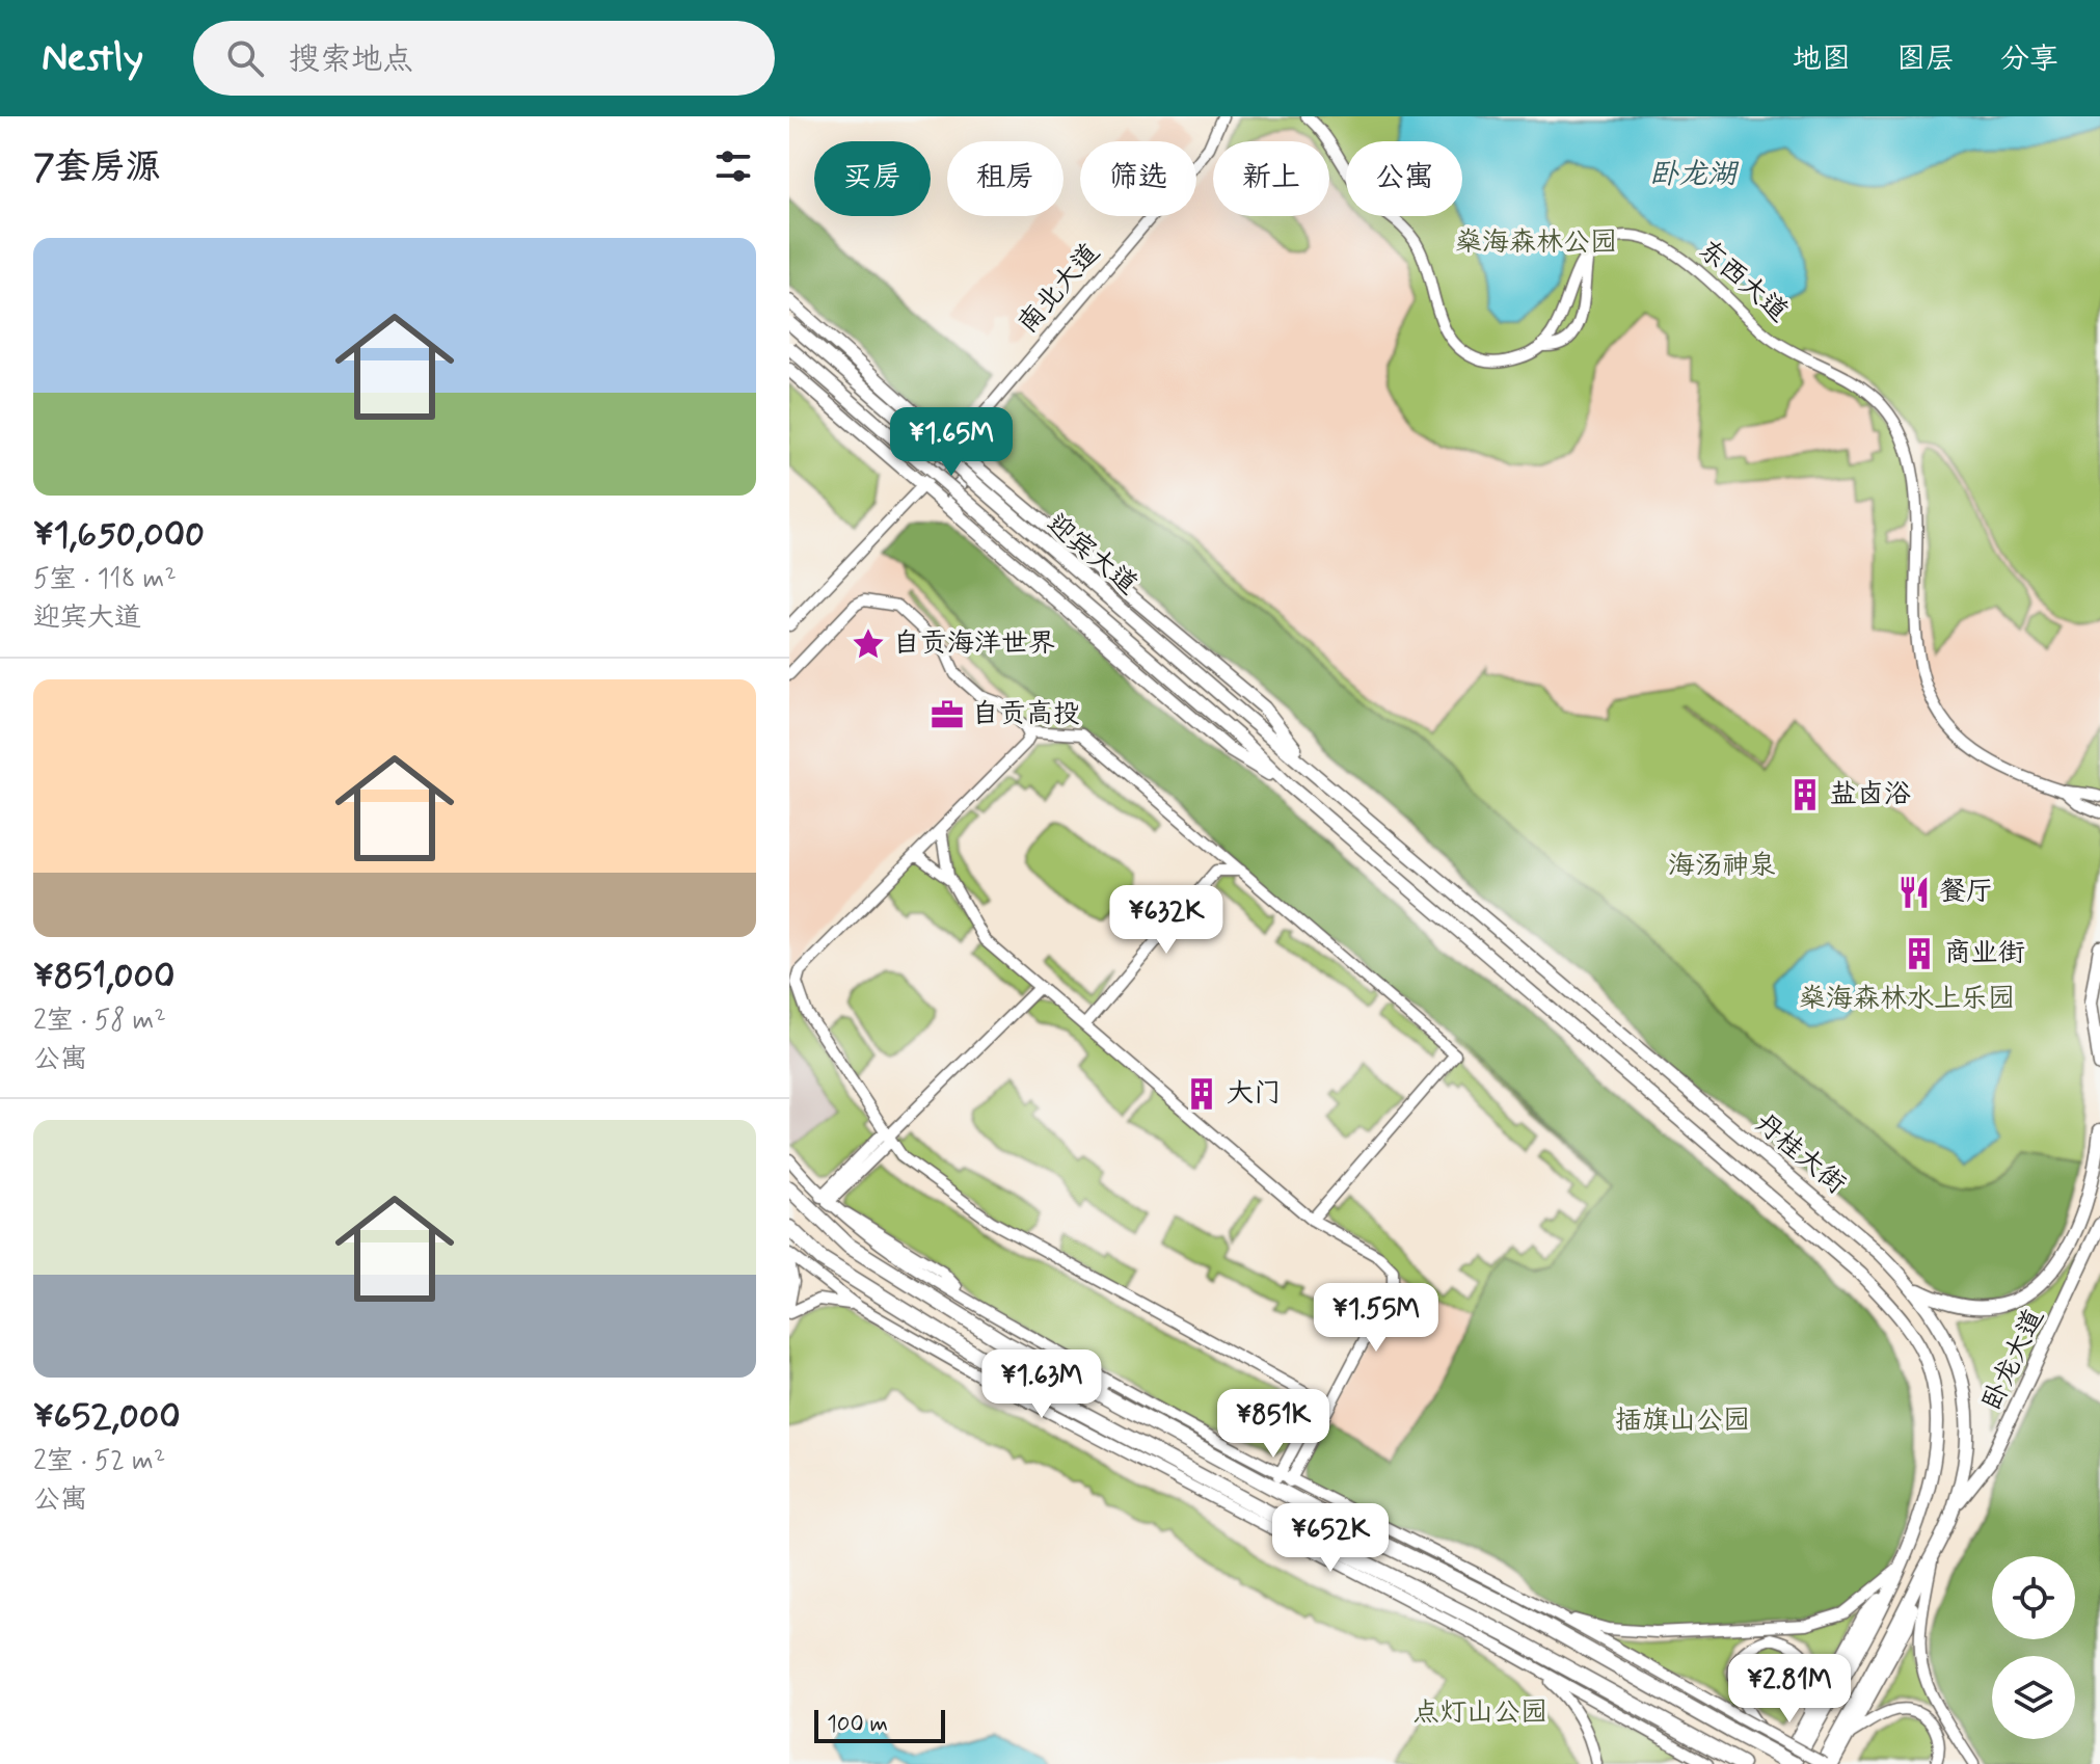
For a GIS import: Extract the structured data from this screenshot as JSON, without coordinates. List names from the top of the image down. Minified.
{"streets":{"main road":["迎宾大道","丹桂大街","卧龙大道"],"street":["东西大道","南北大道"]},"crossings":[["迎宾大道","丹桂大街"],["丹桂大街","卧龙大道"]],"water":["卧龙湖"],"parks":["燊海森林公园","海汤神泉","燊海森林水上乐园","插旗山公园","点灯山公园"],"places":{"place":["自贡海洋世界"],"office":["自贡高投"],"building":["盐卤浴","商业街","大门"],"restaurant":["餐厅"]},"scale_bar":"100 m","page":{"header":"Nestly","search":"搜索地点","nav":["地图","图层","分享"],"heading":"7套房源","chip":["买房","租房","筛选","新上","公寓"],"list":[{"name":"¥1,650,000","note":"5室 · 118 m² · 迎宾大道"},{"name":"¥851,000","note":"2室 · 58 m² · 公寓"},{"name":"¥652,000","note":"2室 · 52 m² · 公寓"}],"price":["¥1.65M","¥632K","¥1.55M","¥1.63M","¥851K","¥652K","¥2.81M"],"scale":"100 m"}}
